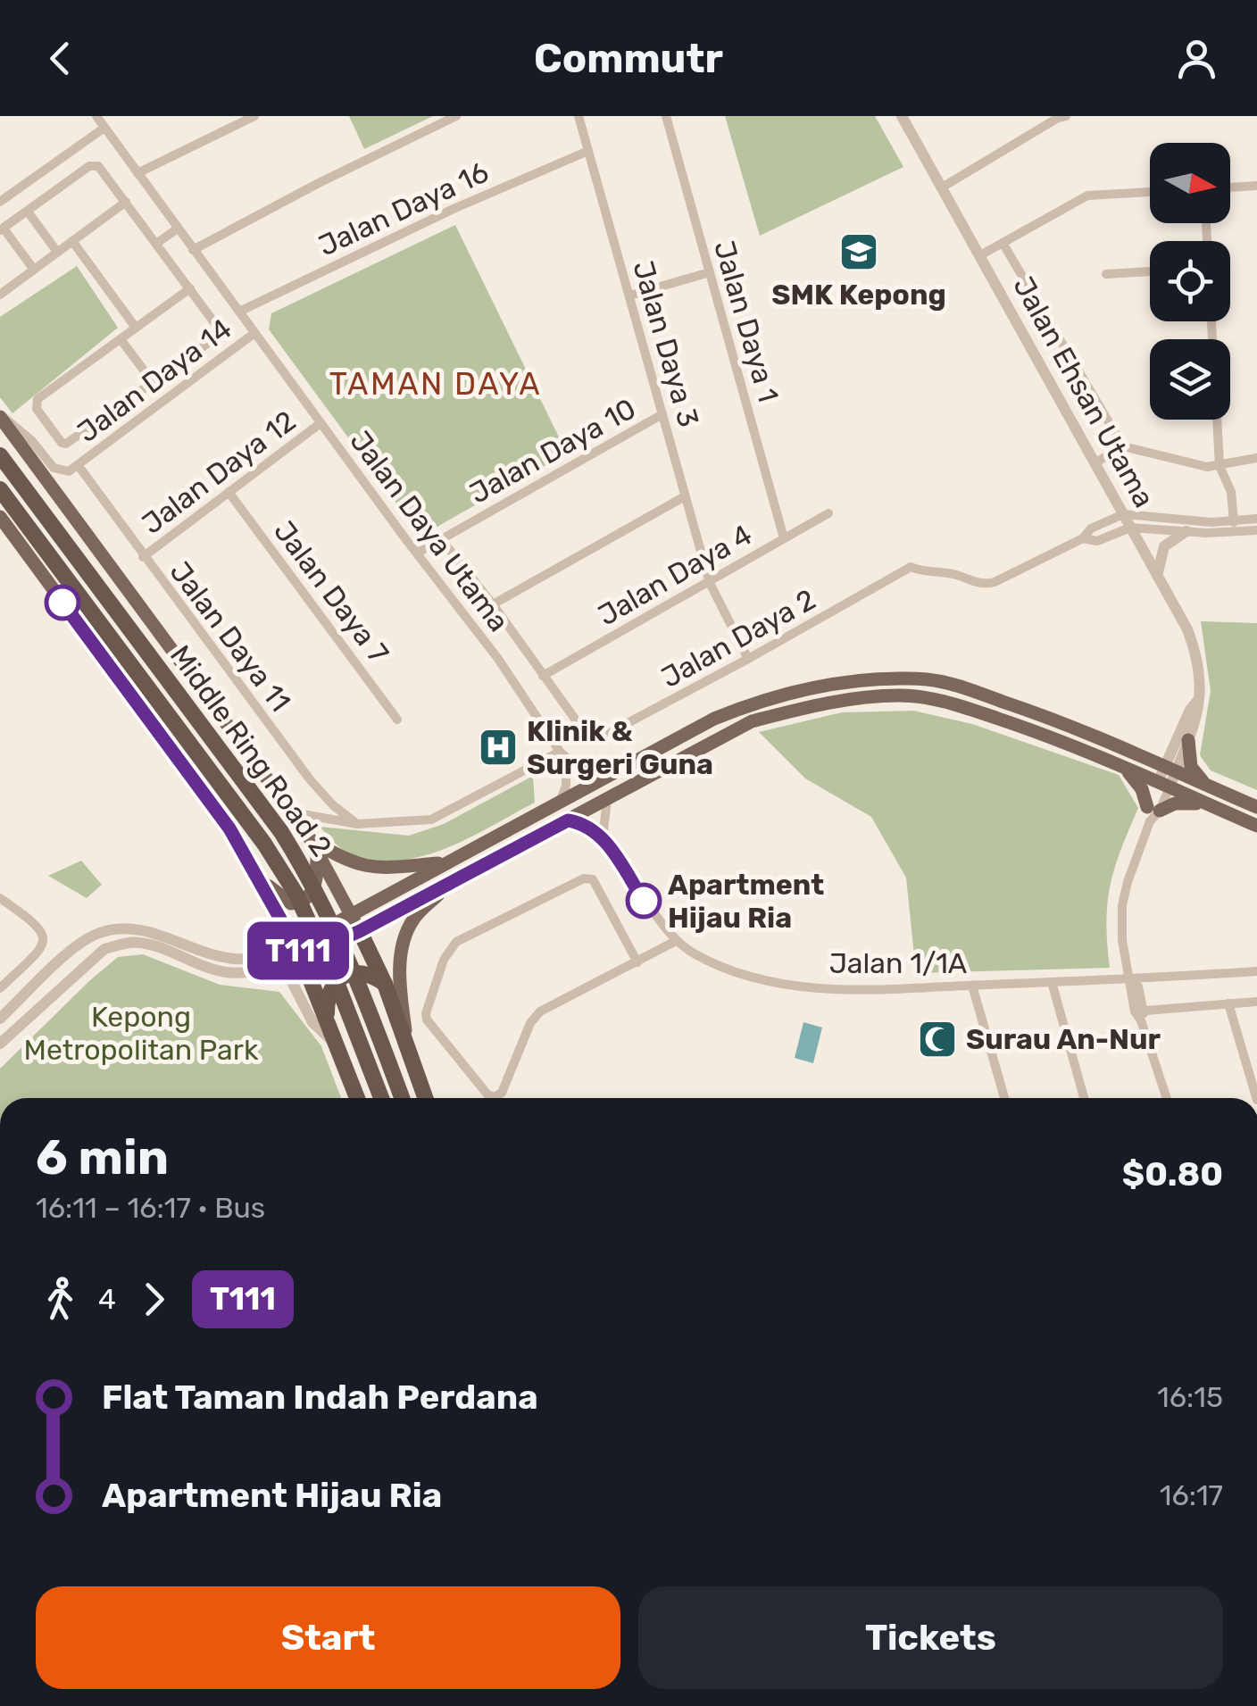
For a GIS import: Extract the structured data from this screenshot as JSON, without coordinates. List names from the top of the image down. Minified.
{"streets":{"highway":["Middle Ring Road 2"],"street":["Jalan Daya 16","Jalan Daya 1","Jalan Daya 3","Jalan Daya 14","Jalan Ehsan Utama","Jalan Daya 10","Jalan Daya 12","Jalan Daya Utama","Jalan Daya 4","Jalan Daya 7","Jalan Daya 11","Jalan Daya 2","Jalan 1/1A"]},"crossings":[["Jalan Daya 16","Jalan Daya 3"],["Jalan Daya 16","Jalan Daya Utama"],["Jalan Daya 1","Jalan Daya 4"],["Jalan Daya 3","Jalan Daya 10"],["Jalan Daya 3","Jalan Daya 4"],["Jalan Daya 3","Jalan Daya 2"],["Jalan Daya 14","Jalan Daya Utama"],["Jalan Daya 14","Jalan Daya 11"],["Jalan Daya 10","Jalan Daya Utama"],["Jalan Daya 12","Jalan Daya Utama"],["Jalan Daya 12","Jalan Daya 7"],["Jalan Daya 12","Jalan Daya 11"],["Jalan Daya 4","Jalan Daya 2"]],"districts":["TAMAN DAYA"],"parks":["Kepong Metropolitan Park"],"places":{"school or university":["SMK Kepong"],"hospital":["Klinik & Surgeri Guna"],"other":["Apartment Hijau Ria"],"mosque":["Surau An-Nur"]},"lines":["bus line T111"],"north":"right","page":{"header":"Commutr","on_map":"T111","heading":["6 min","16:11 – 16:17 · Bus","$0.80"],"legs":["4","T111"],"list":[{"name":"Flat Taman Indah Perdana","value":"16:15"},{"name":"Apartment Hijau Ria","value":"16:17"}],"buttons":["Start","Tickets"]}}
